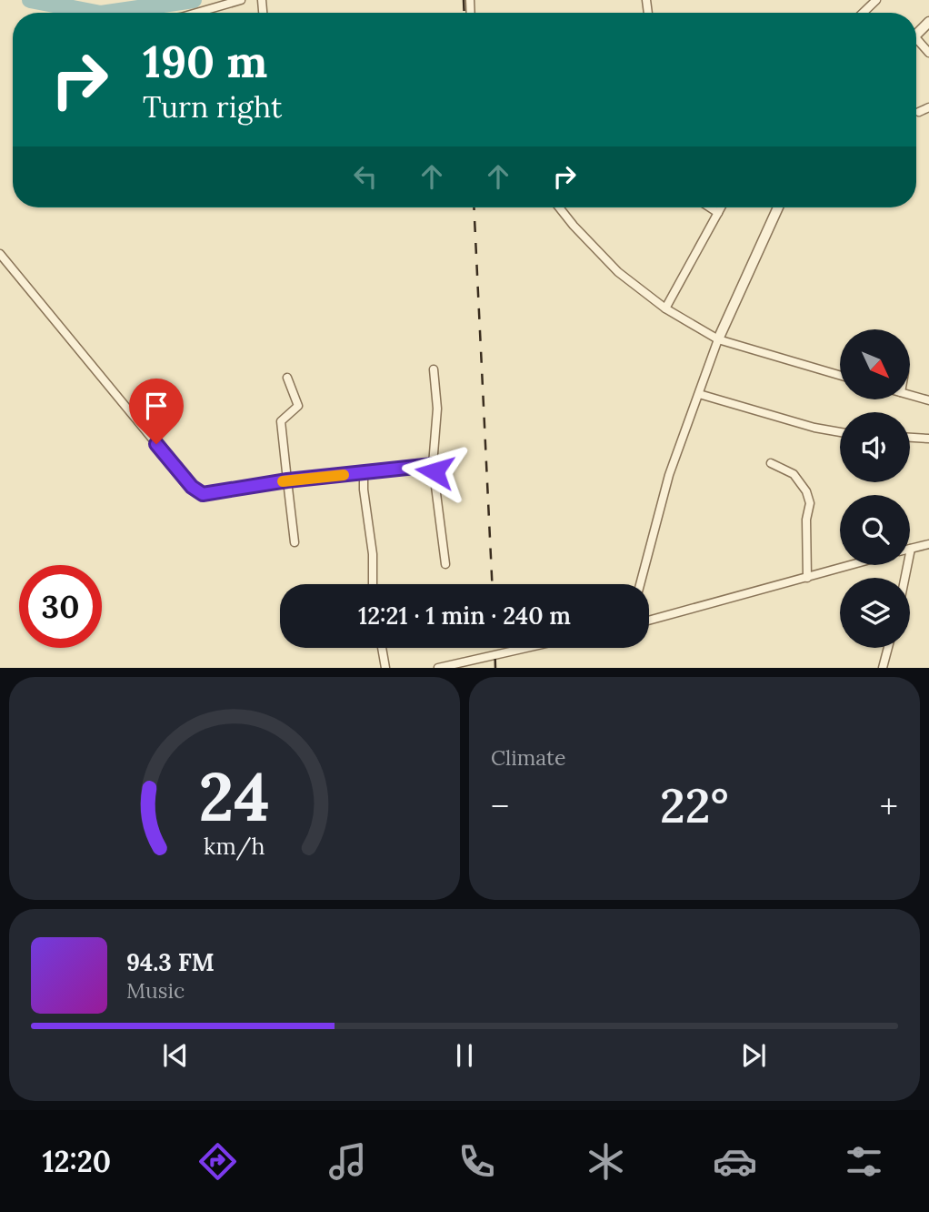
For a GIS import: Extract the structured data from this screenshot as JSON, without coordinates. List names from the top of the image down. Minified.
{"north":"bottom right","page":{"turn":["190 m","Turn right"],"limit":"30","trip":"12:21 · 1 min · 240 m","tile":"Climate","heat":["−","22°","+"],"song":["94.3 FM","Music"],"tabs":"12:20","gauge":["24","km/h"]}}
